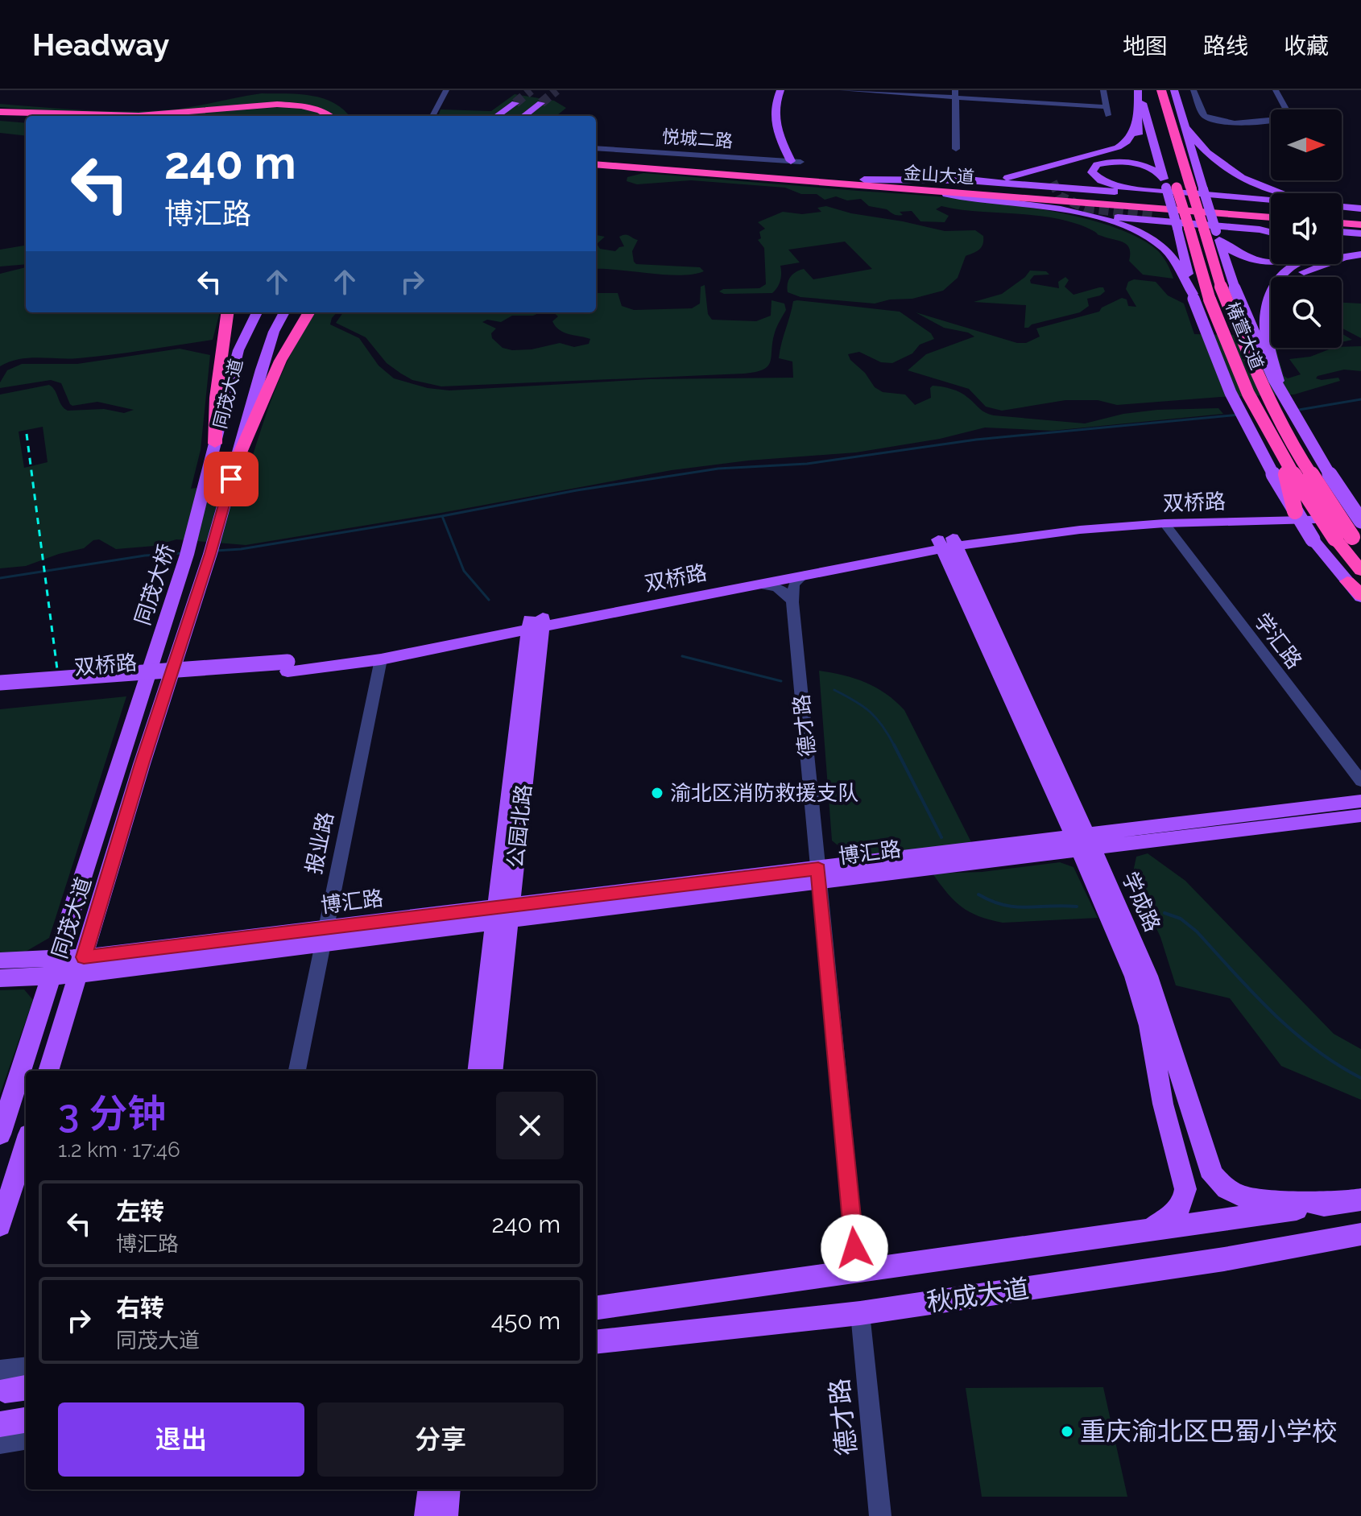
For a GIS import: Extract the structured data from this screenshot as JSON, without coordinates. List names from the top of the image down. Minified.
{"streets":{"highway":["金山大道","椿萱大道"],"main road":["同茂大道","双桥路","同茂大桥","公园北路","博汇路","学成路","秋成大道"],"street":["悦城二路","学汇路","德才路","报业路"]},"crossings":[["同茂大道","同茂大桥"],["同茂大道","博汇路"],["双桥路","学汇路"],["双桥路","德才路"],["双桥路","公园北路"],["双桥路","报业路"],["双桥路","学成路"],["德才路","博汇路"],["德才路","秋成大道"],["公园北路","博汇路"],["报业路","博汇路"],["博汇路","学成路"],["学成路","秋成大道"]],"places":["渝北区消防救援支队","重庆渝北区巴蜀小学校"],"north":"right","page":{"header":"Headway","nav":["地图","路线","收藏"],"turn":["240 m","博汇路"],"heading":["3 分钟","1.2 km · 17:46"],"list":[{"name":"左转","note":"博汇路","value":"240 m"},{"name":"右转","note":"同茂大道","value":"450 m"}],"buttons":["退出","分享"]}}
